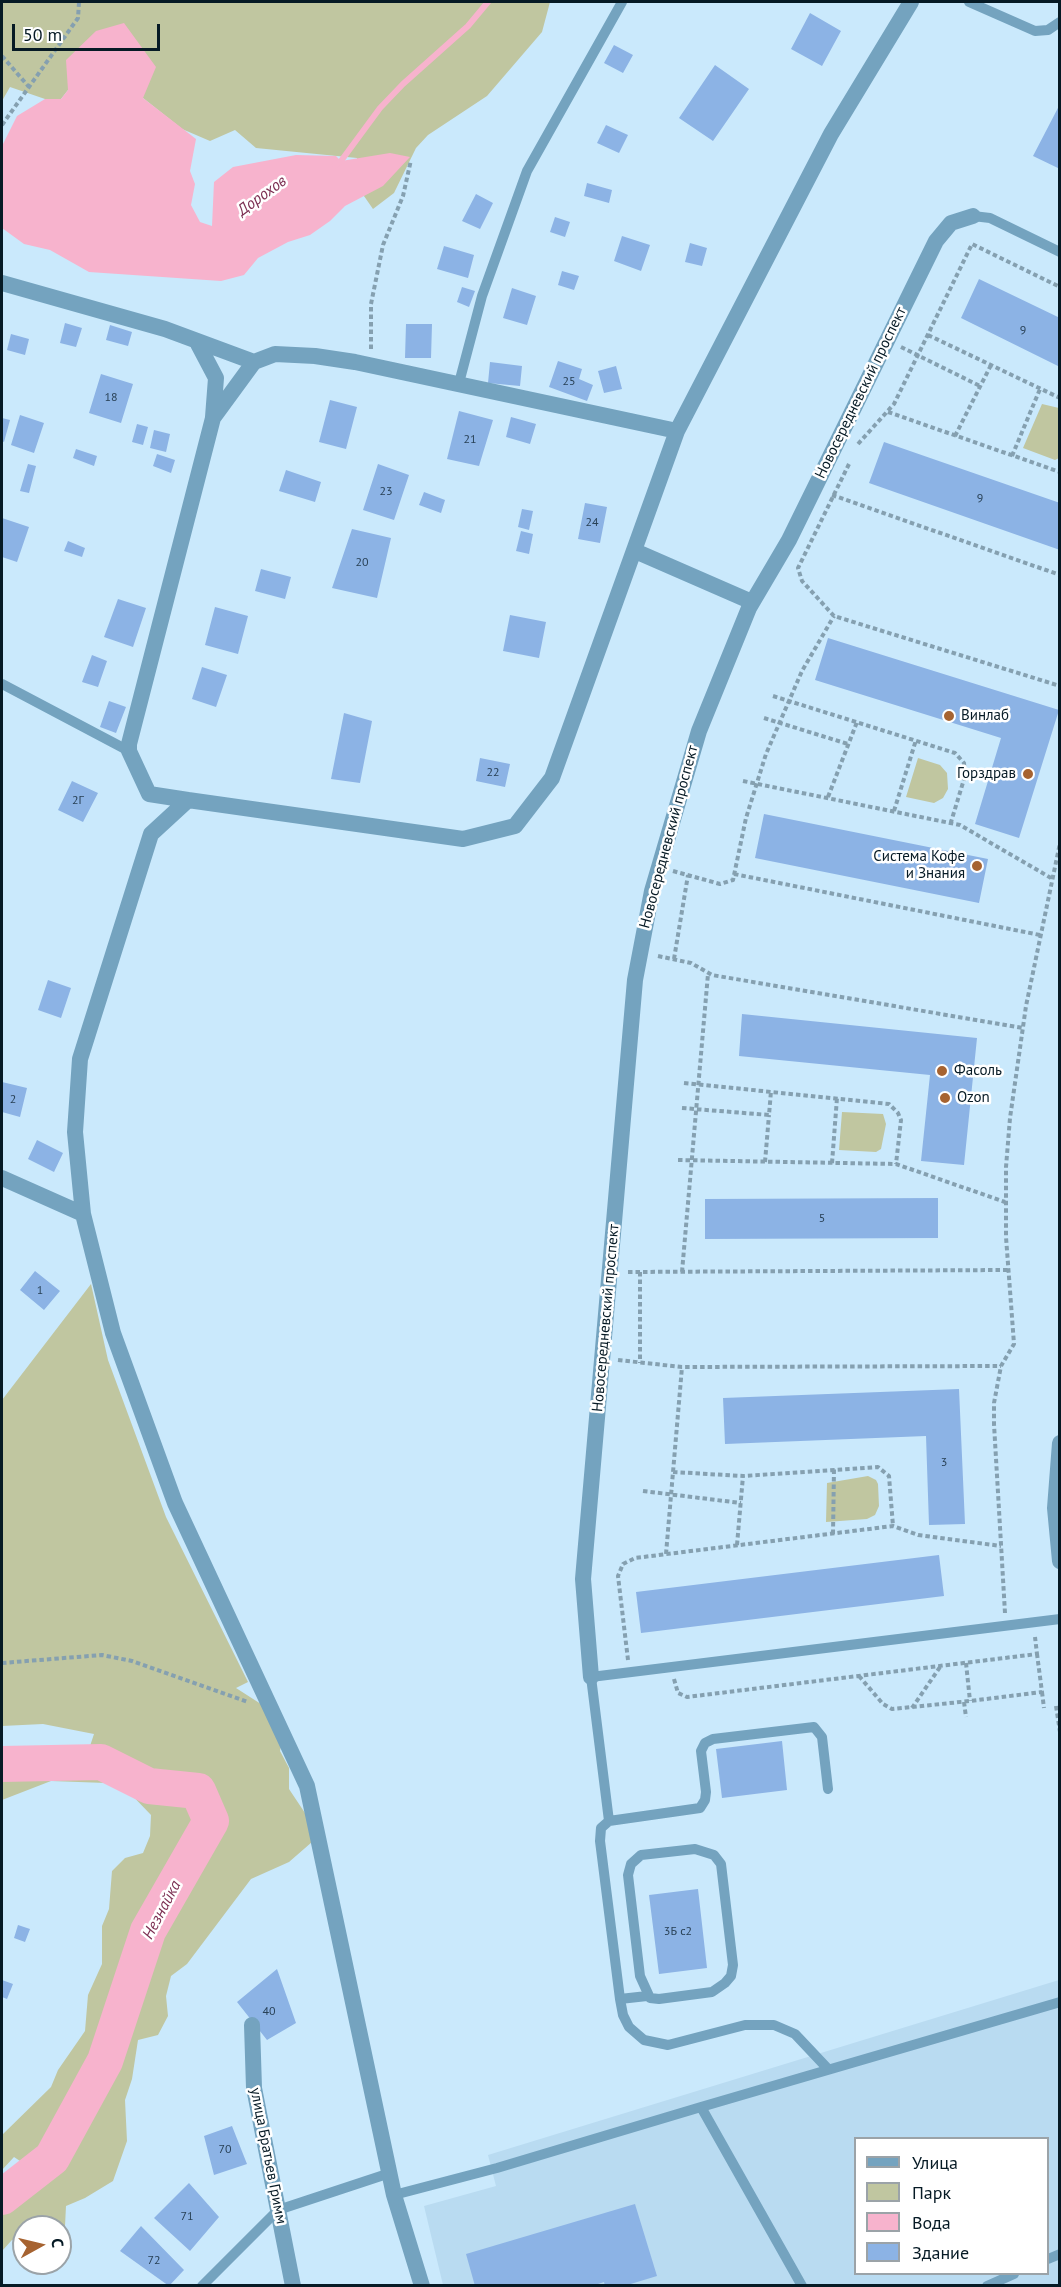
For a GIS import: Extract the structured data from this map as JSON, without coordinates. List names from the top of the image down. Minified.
{"streets":{"street":["Новосередневский проспект","улица Братьев Гримм"]},"water":["Дорохов","Незнайка"],"places":["Винлаб","Горздрав","Система Кофе и Знания","Фасоль","Ozon"],"house_numbers":["9","25","18","21","23","9","24","20","22","2Г","2","5","1","3","3Б с2","40","70","71","72"],"legend":["Улица","Парк","Вода","Здание"],"scale_bar":"50 m","north":"right"}
